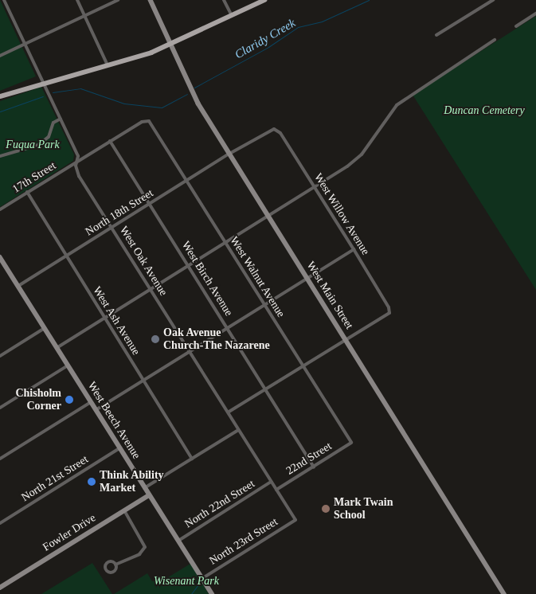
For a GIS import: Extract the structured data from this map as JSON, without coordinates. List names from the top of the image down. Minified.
{"streets":{"street":["17th Street","North 18th Street","West Willow Avenue","West Oak Avenue","West Walnut Avenue","West Birch Avenue","West Main Street","West Ash Avenue","West Beech Avenue","22nd Street","North 21st Street","North 22nd Street","Fowler Drive","North 23rd Street"]},"crossings":[["17th Street","West Oak Avenue"],["17th Street","West Walnut Avenue"],["17th Street","West Birch Avenue"],["17th Street","West Ash Avenue"],["North 18th Street","West Willow Avenue"],["North 18th Street","West Oak Avenue"],["North 18th Street","West Walnut Avenue"],["North 18th Street","West Birch Avenue"],["North 18th Street","West Main Street"],["North 18th Street","West Ash Avenue"],["North 18th Street","West Beech Avenue"],["West Willow Avenue","West Main Street"],["West Oak Avenue","22nd Street"],["West Oak Avenue","North 22nd Street"],["West Oak Avenue","North 23rd Street"],["West Walnut Avenue","22nd Street"],["West Birch Avenue","22nd Street"],["West Beech Avenue","North 21st Street"],["West Beech Avenue","North 22nd Street"],["West Beech Avenue","Fowler Drive"],["West Beech Avenue","North 23rd Street"]],"water":["Claridy Creek"],"parks":["Duncan Cemetery","Fuqua Park","Wisenant Park"],"places":["Oak Avenue Church-The Nazarene","Chisholm Corner","Think Ability Market","Mark Twain School"]}
